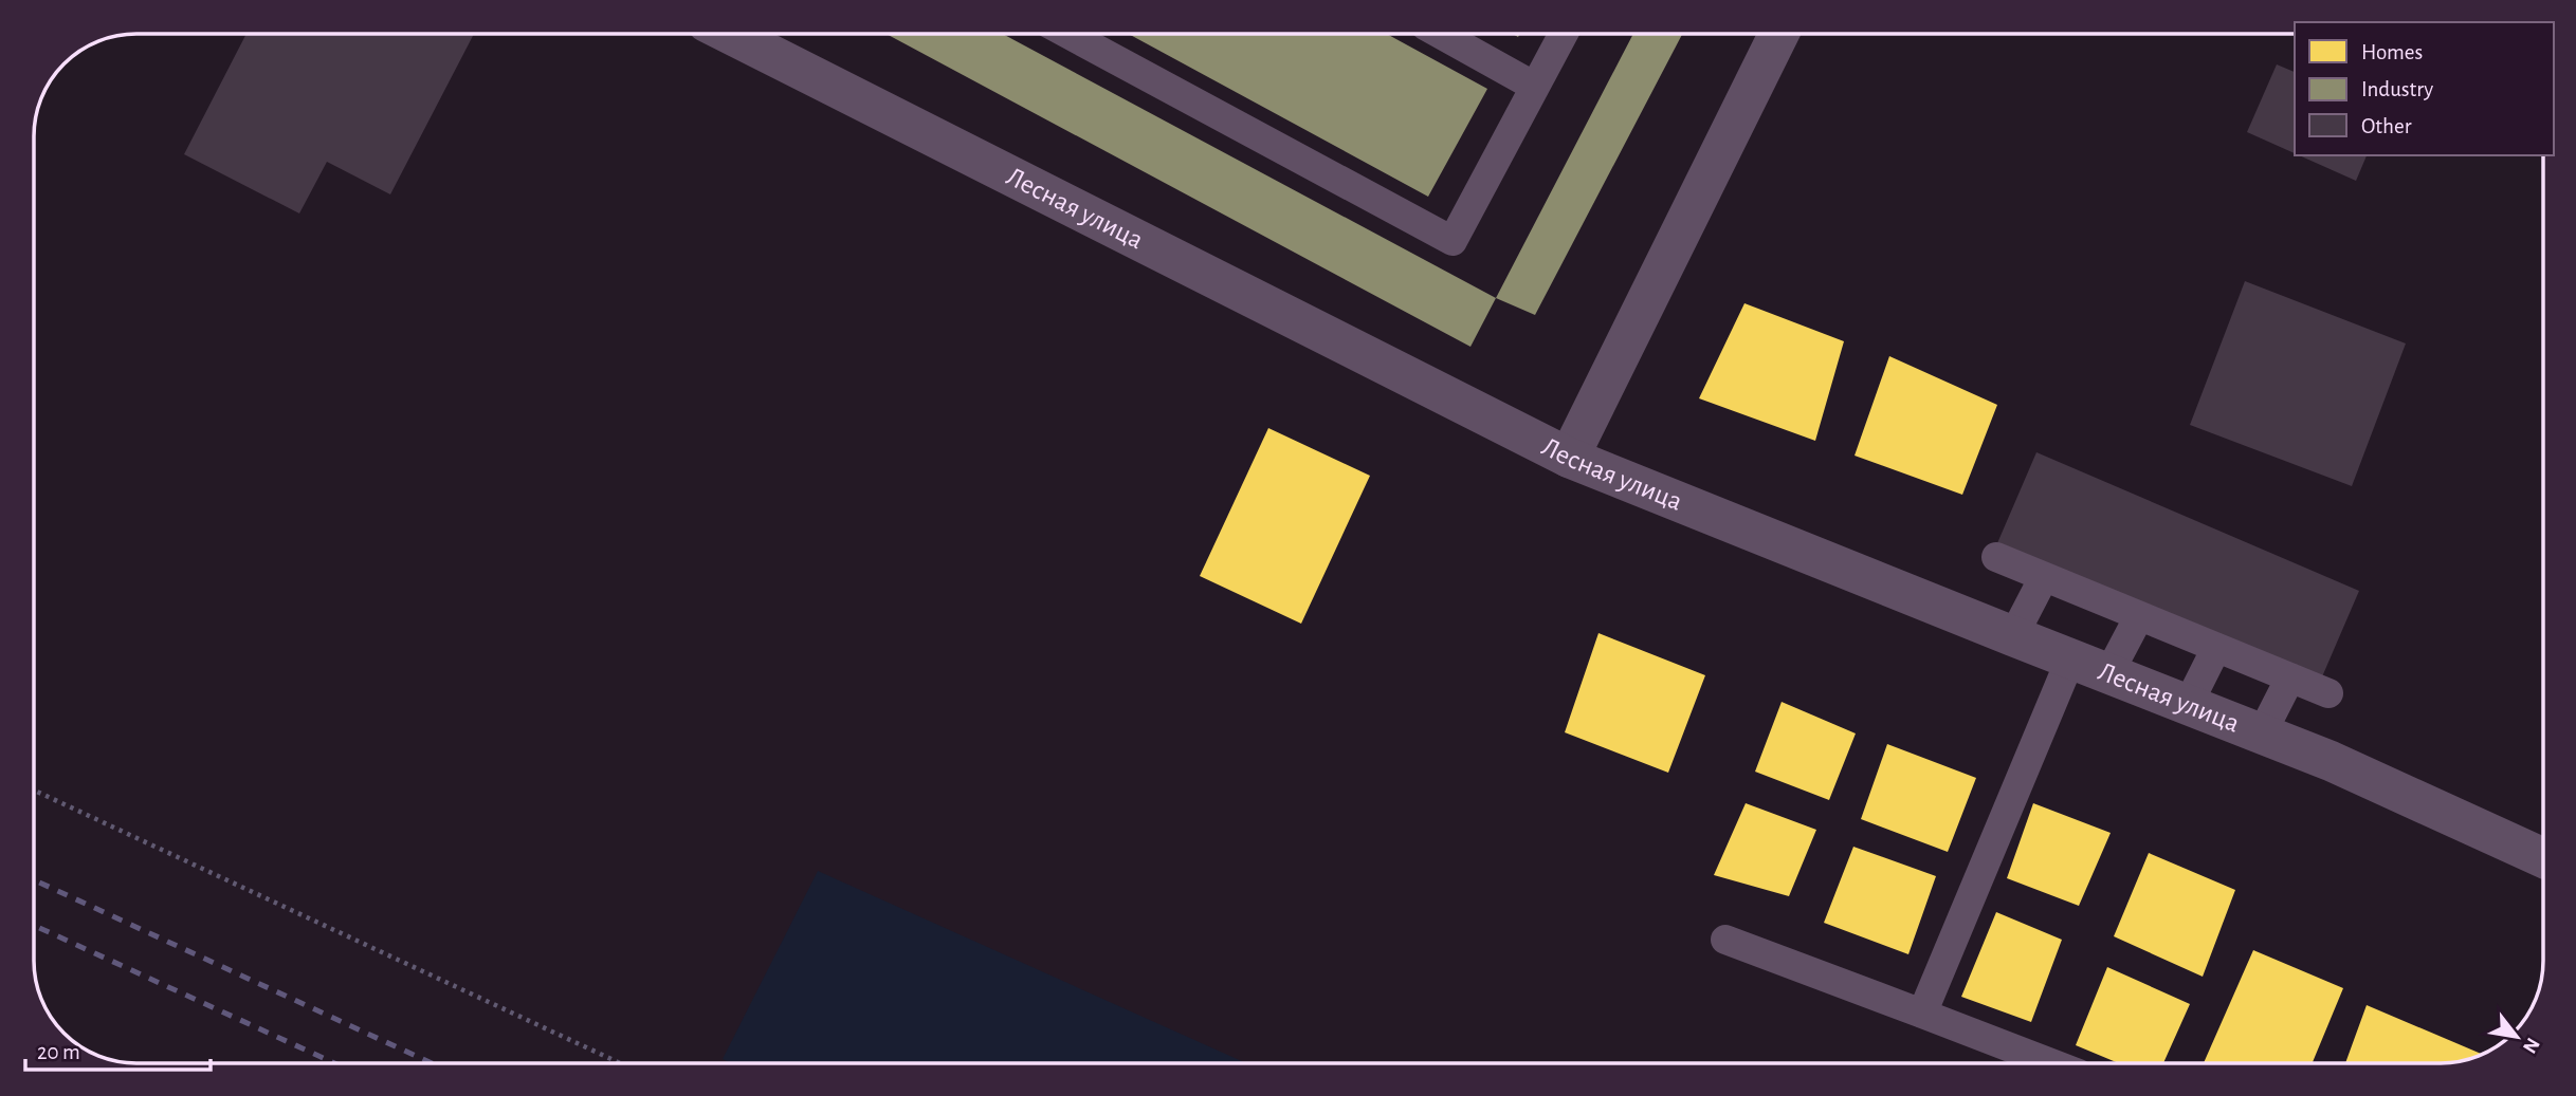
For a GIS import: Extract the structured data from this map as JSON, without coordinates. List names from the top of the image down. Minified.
{"streets":{"street":["Лесная улица"]},"legend":["Homes","Industry","Other"],"scale_bar":"20 m","north":"bottom right"}
